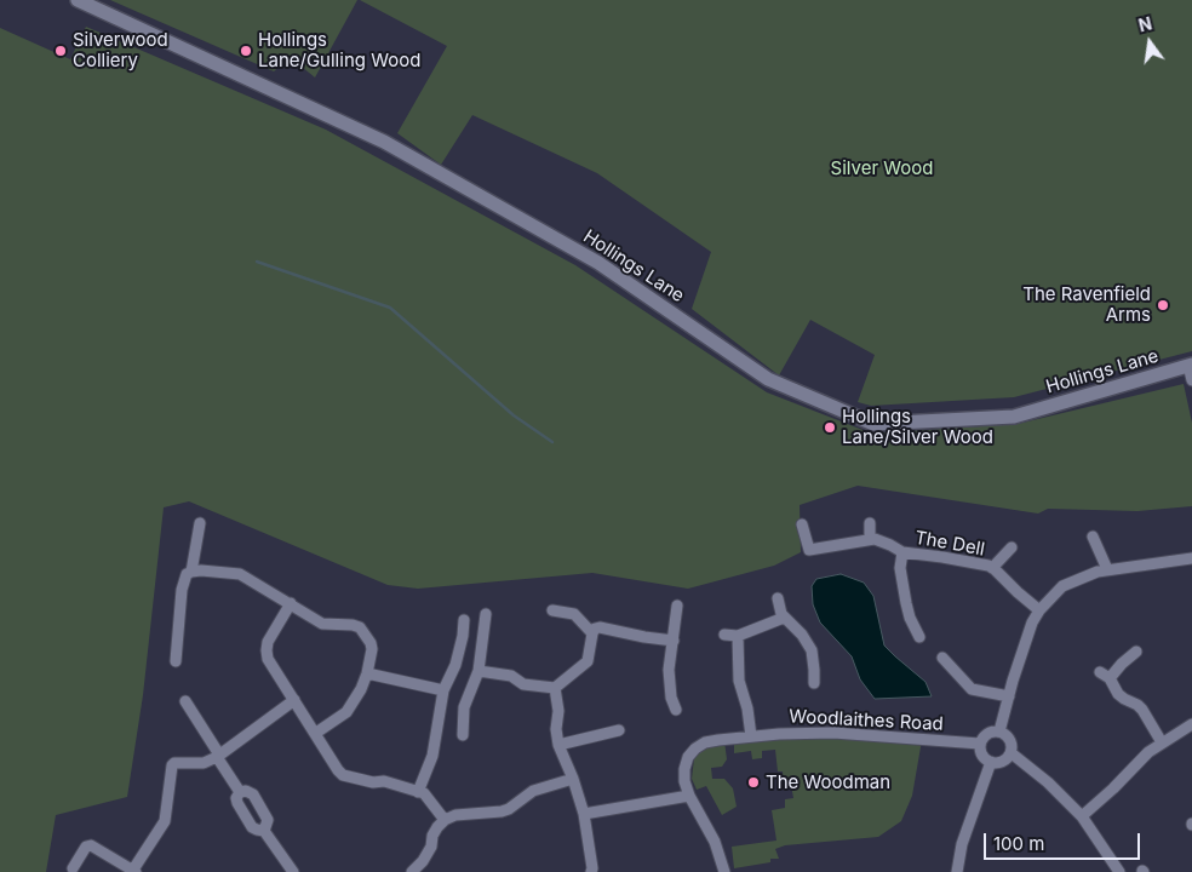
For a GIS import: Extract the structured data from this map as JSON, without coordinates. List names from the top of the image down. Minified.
{"streets":{"street":["Hollings Lane","The Dell","Woodlaithes Road"]},"parks":["Silver Wood"],"places":["Silverwood Colliery","Hollings Lane/Gulling Wood","The Ravenfield Arms","Hollings Lane/Silver Wood","The Woodman"],"scale_bar":"100 m","north":"top"}
